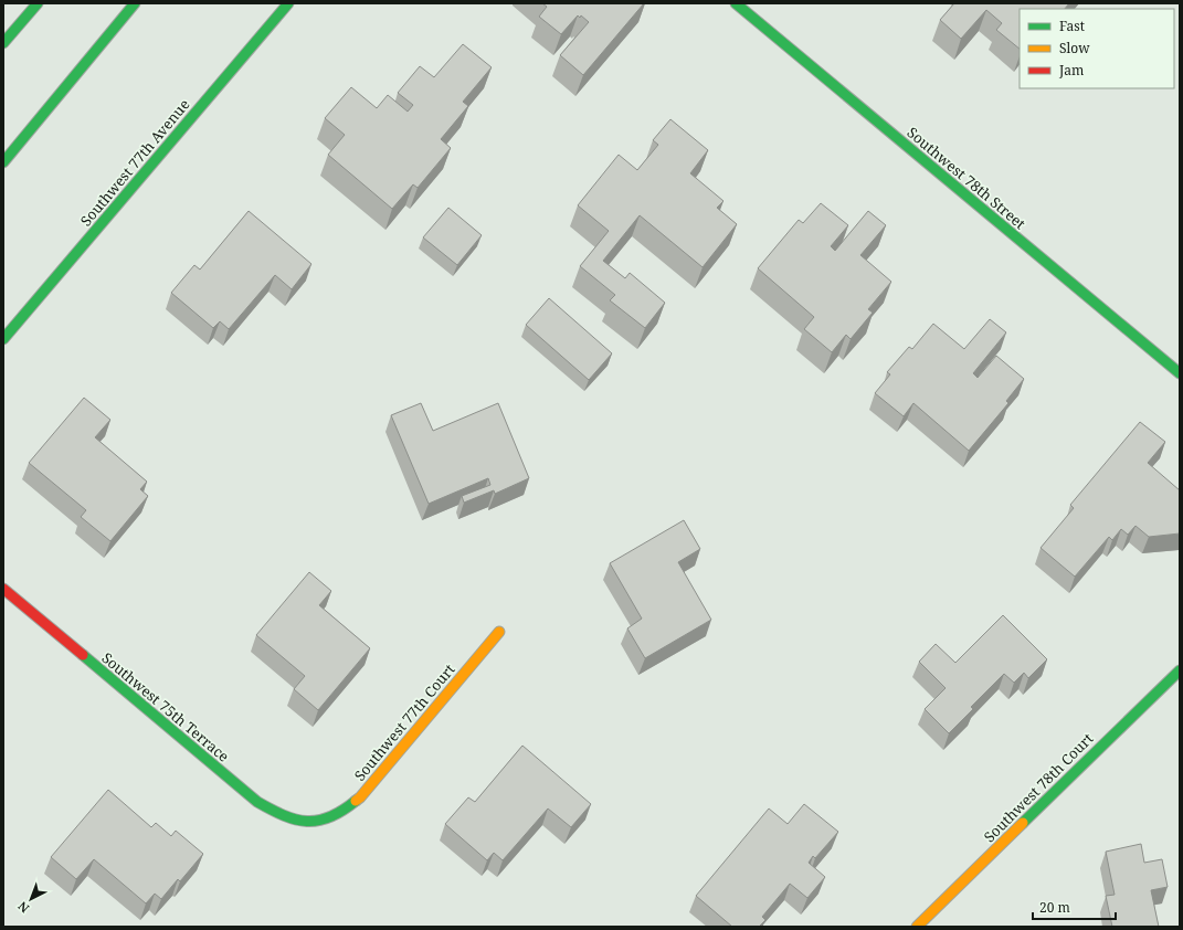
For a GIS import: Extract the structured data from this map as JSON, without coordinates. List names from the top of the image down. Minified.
{"streets":{"main road":["Southwest 77th Avenue","Southwest 78th Street","Southwest 75th Terrace","Southwest 77th Court","Southwest 78th Court"]},"crossings":[["Southwest 75th Terrace","Southwest 77th Court"]],"legend":["Fast","Slow","Jam"],"scale_bar":"20 m","north":"bottom left"}
